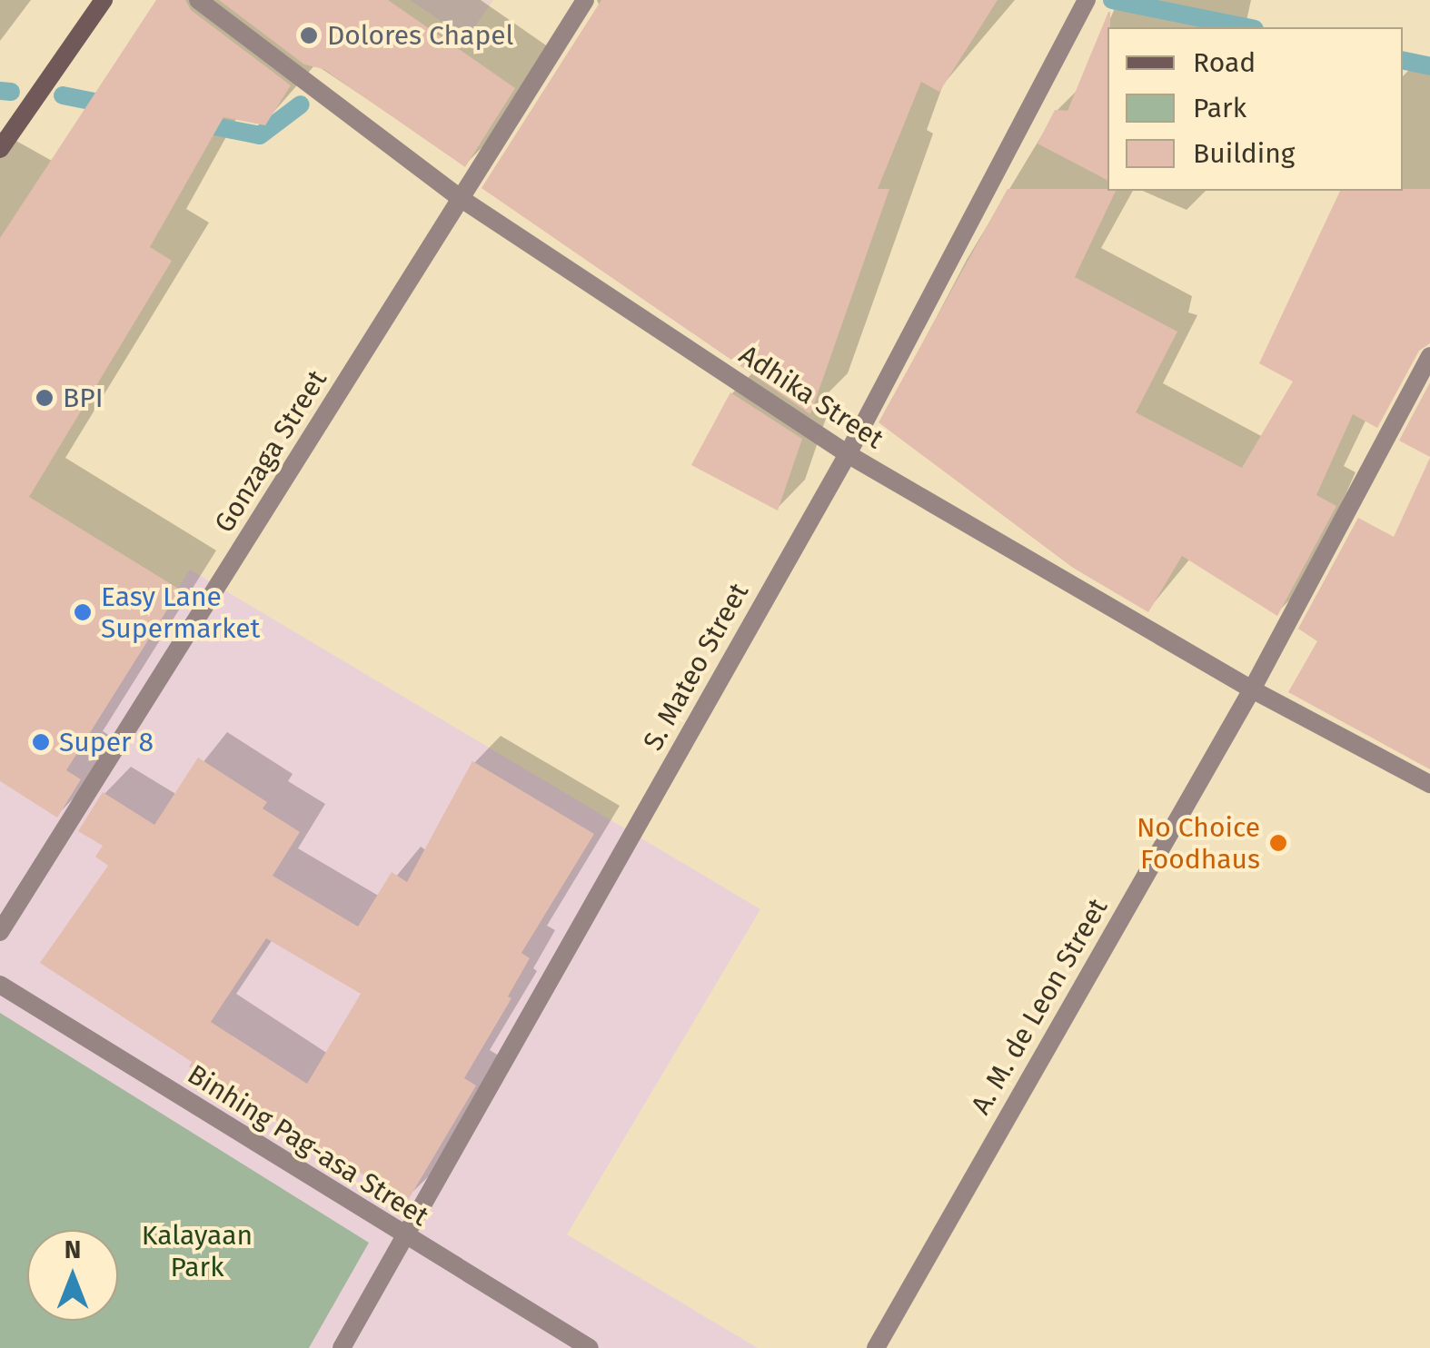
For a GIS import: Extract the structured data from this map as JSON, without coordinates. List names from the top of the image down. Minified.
{"streets":{"street":["Adhika Street","Gonzaga Street","S. Mateo Street","A. M. de Leon Street","Binhing Pag-asa Street"]},"crossings":[["Adhika Street","Gonzaga Street"],["Adhika Street","S. Mateo Street"],["Adhika Street","A. M. de Leon Street"],["S. Mateo Street","Binhing Pag-asa Street"]],"parks":["Kalayaan Park"],"places":["Dolores Chapel","BPI","Easy Lane Supermarket","Super 8","No Choice Foodhaus"],"legend":["Road","Park","Building"],"north":"top"}
